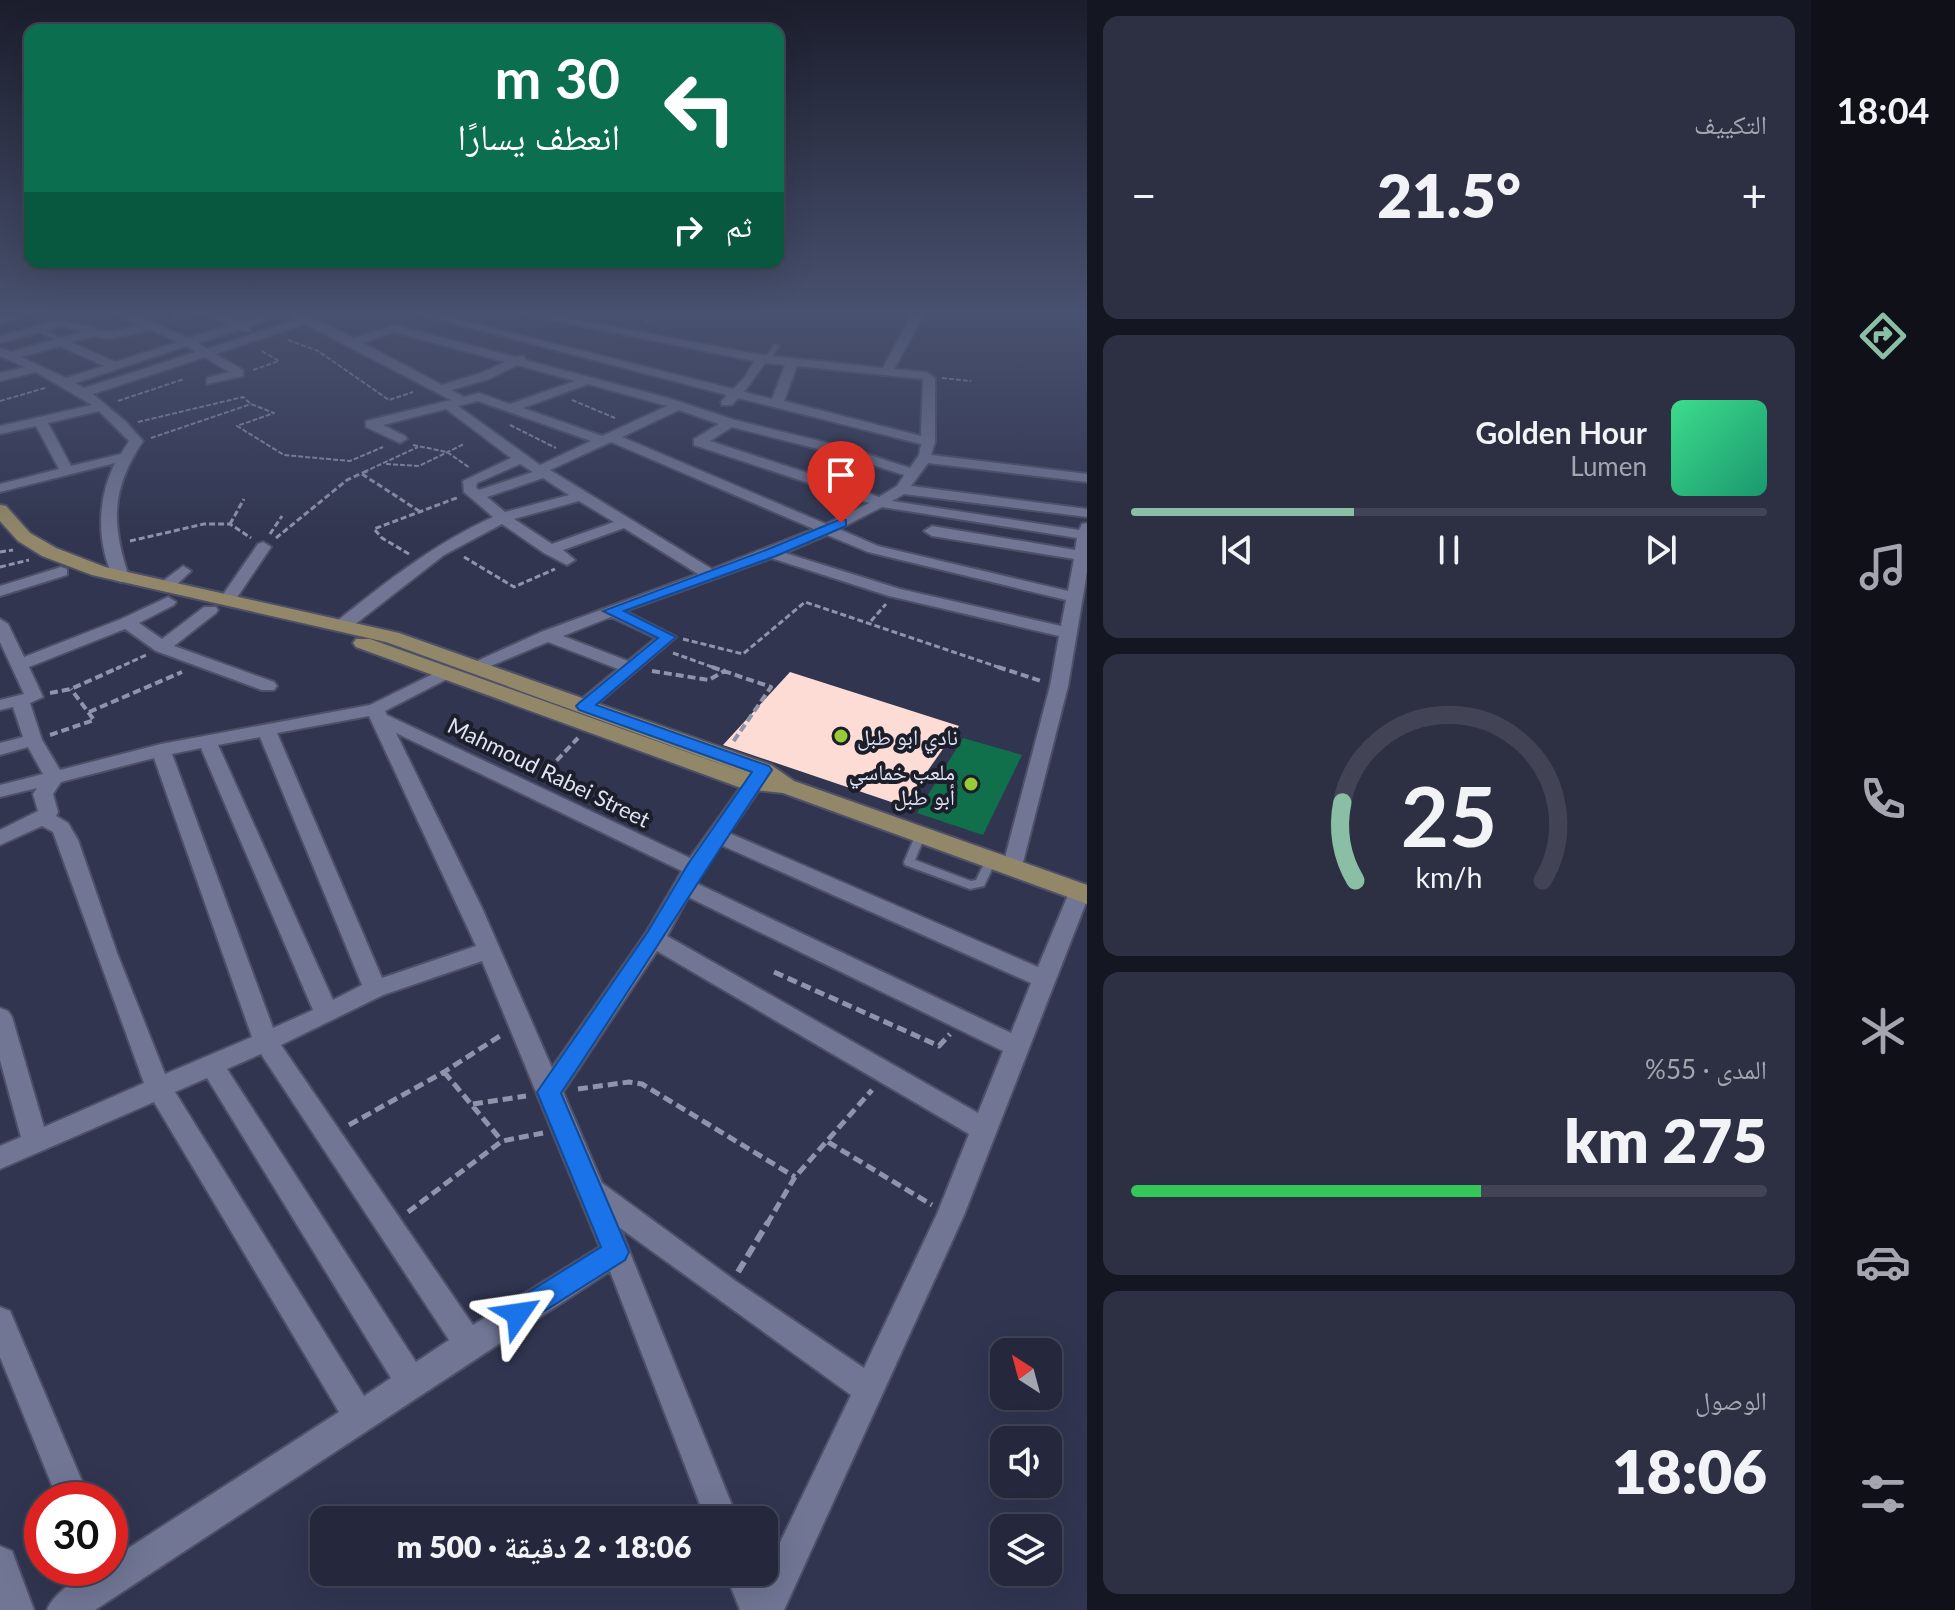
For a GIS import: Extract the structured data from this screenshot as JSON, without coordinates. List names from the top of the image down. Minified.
{"streets":{"street":["Mahmoud Rabei Street"]},"places":["نادي ابو طبل","ملعب خماسي أبو طبل"],"north":"top left","page":{"tabs":"18:04","tile":["التكييف",["المدى · 55%","275 km"],["الوصول","18:06"]],"turn":["30 m","انعطف يسارًا"],"heat":["−","21.5°","+"],"then":"ثم","song":["Golden Hour","Lumen"],"limit":"30","trip":"18:06 · 2 دقيقة · 500 m","gauge":["25","km/h"]}}
